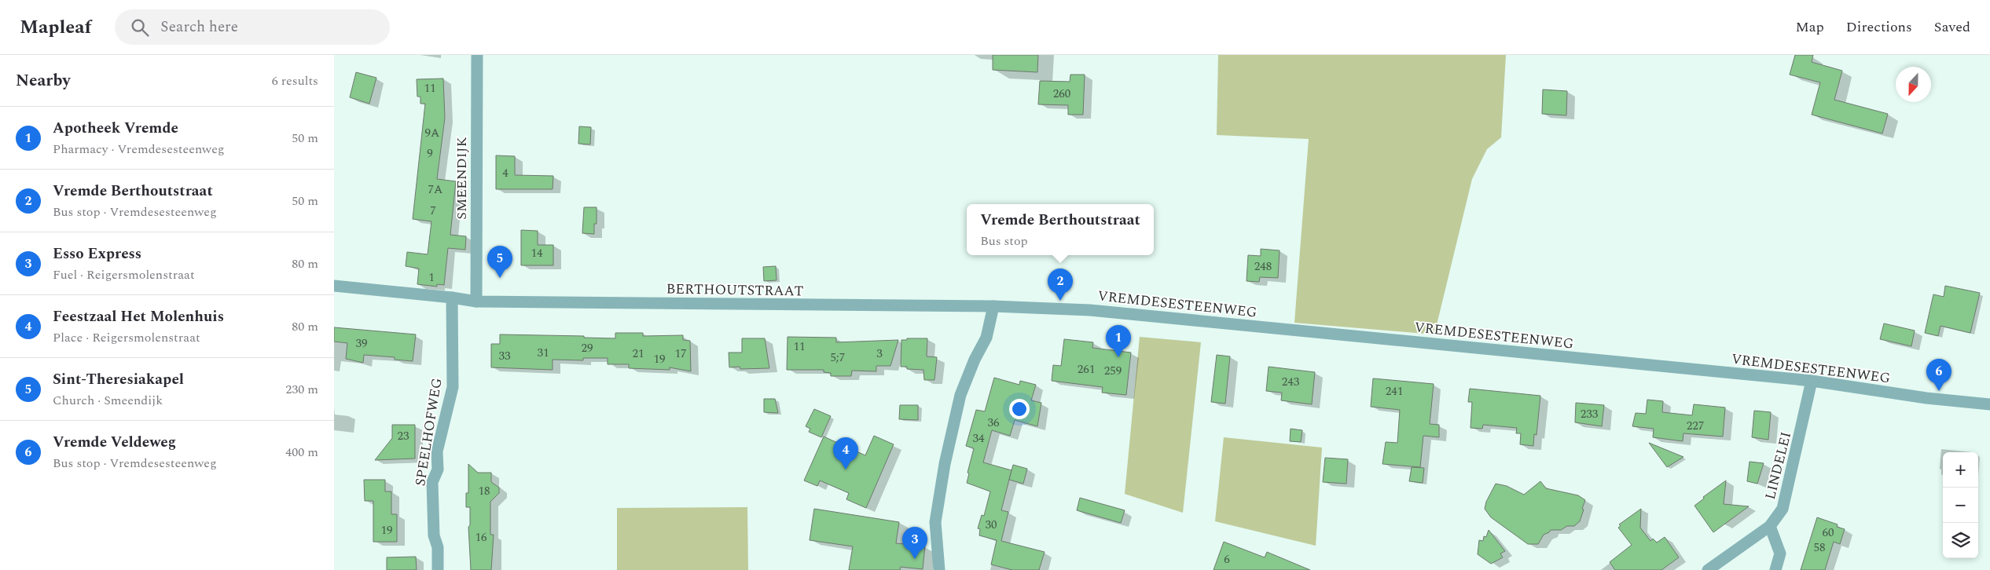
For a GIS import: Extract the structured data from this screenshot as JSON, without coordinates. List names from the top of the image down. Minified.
{"streets":{"street":["SMEENDIJK","BERTHOUTSTRAAT","VREMDESESTEENWEG","SPEELHOFWEG","LINDELEI"]},"crossings":[["SMEENDIJK","BERTHOUTSTRAAT"],["BERTHOUTSTRAAT","VREMDESESTEENWEG"],["BERTHOUTSTRAAT","SPEELHOFWEG"],["VREMDESESTEENWEG","LINDELEI"]],"house_numbers":["11","260","9A","9","4","7A","7","14","248","1","39","11","29","31","21","17","3","33","5;7","19","261","259","243","241","233","36","227","23","34","18","30","19","60","16","58","6"],"north":"bottom","page":{"header":"Mapleaf","search":"Search here","nav":["Map","Directions","Saved"],"heading":["Nearby","6 results"],"list":[{"mark":"1","name":"Apotheek Vremde","note":"Pharmacy · Vremdesesteenweg","value":"50 m"},{"mark":"2","name":"Vremde Berthoutstraat","note":"Bus stop · Vremdesesteenweg","value":"50 m"},{"mark":"3","name":"Esso Express","note":"Fuel · Reigersmolenstraat","value":"80 m"},{"mark":"4","name":"Feestzaal Het Molenhuis","note":"Place · Reigersmolenstraat","value":"80 m"},{"mark":"5","name":"Sint-Theresiakapel","note":"Church · Smeendijk","value":"230 m"},{"mark":"6","name":"Vremde Veldeweg","note":"Bus stop · Vremdesesteenweg","value":"400 m"}],"popup":["Vremde Berthoutstraat","Bus stop"],"pins":["5","2","1","6","4","3"],"map_buttons":["+","−"]}}
